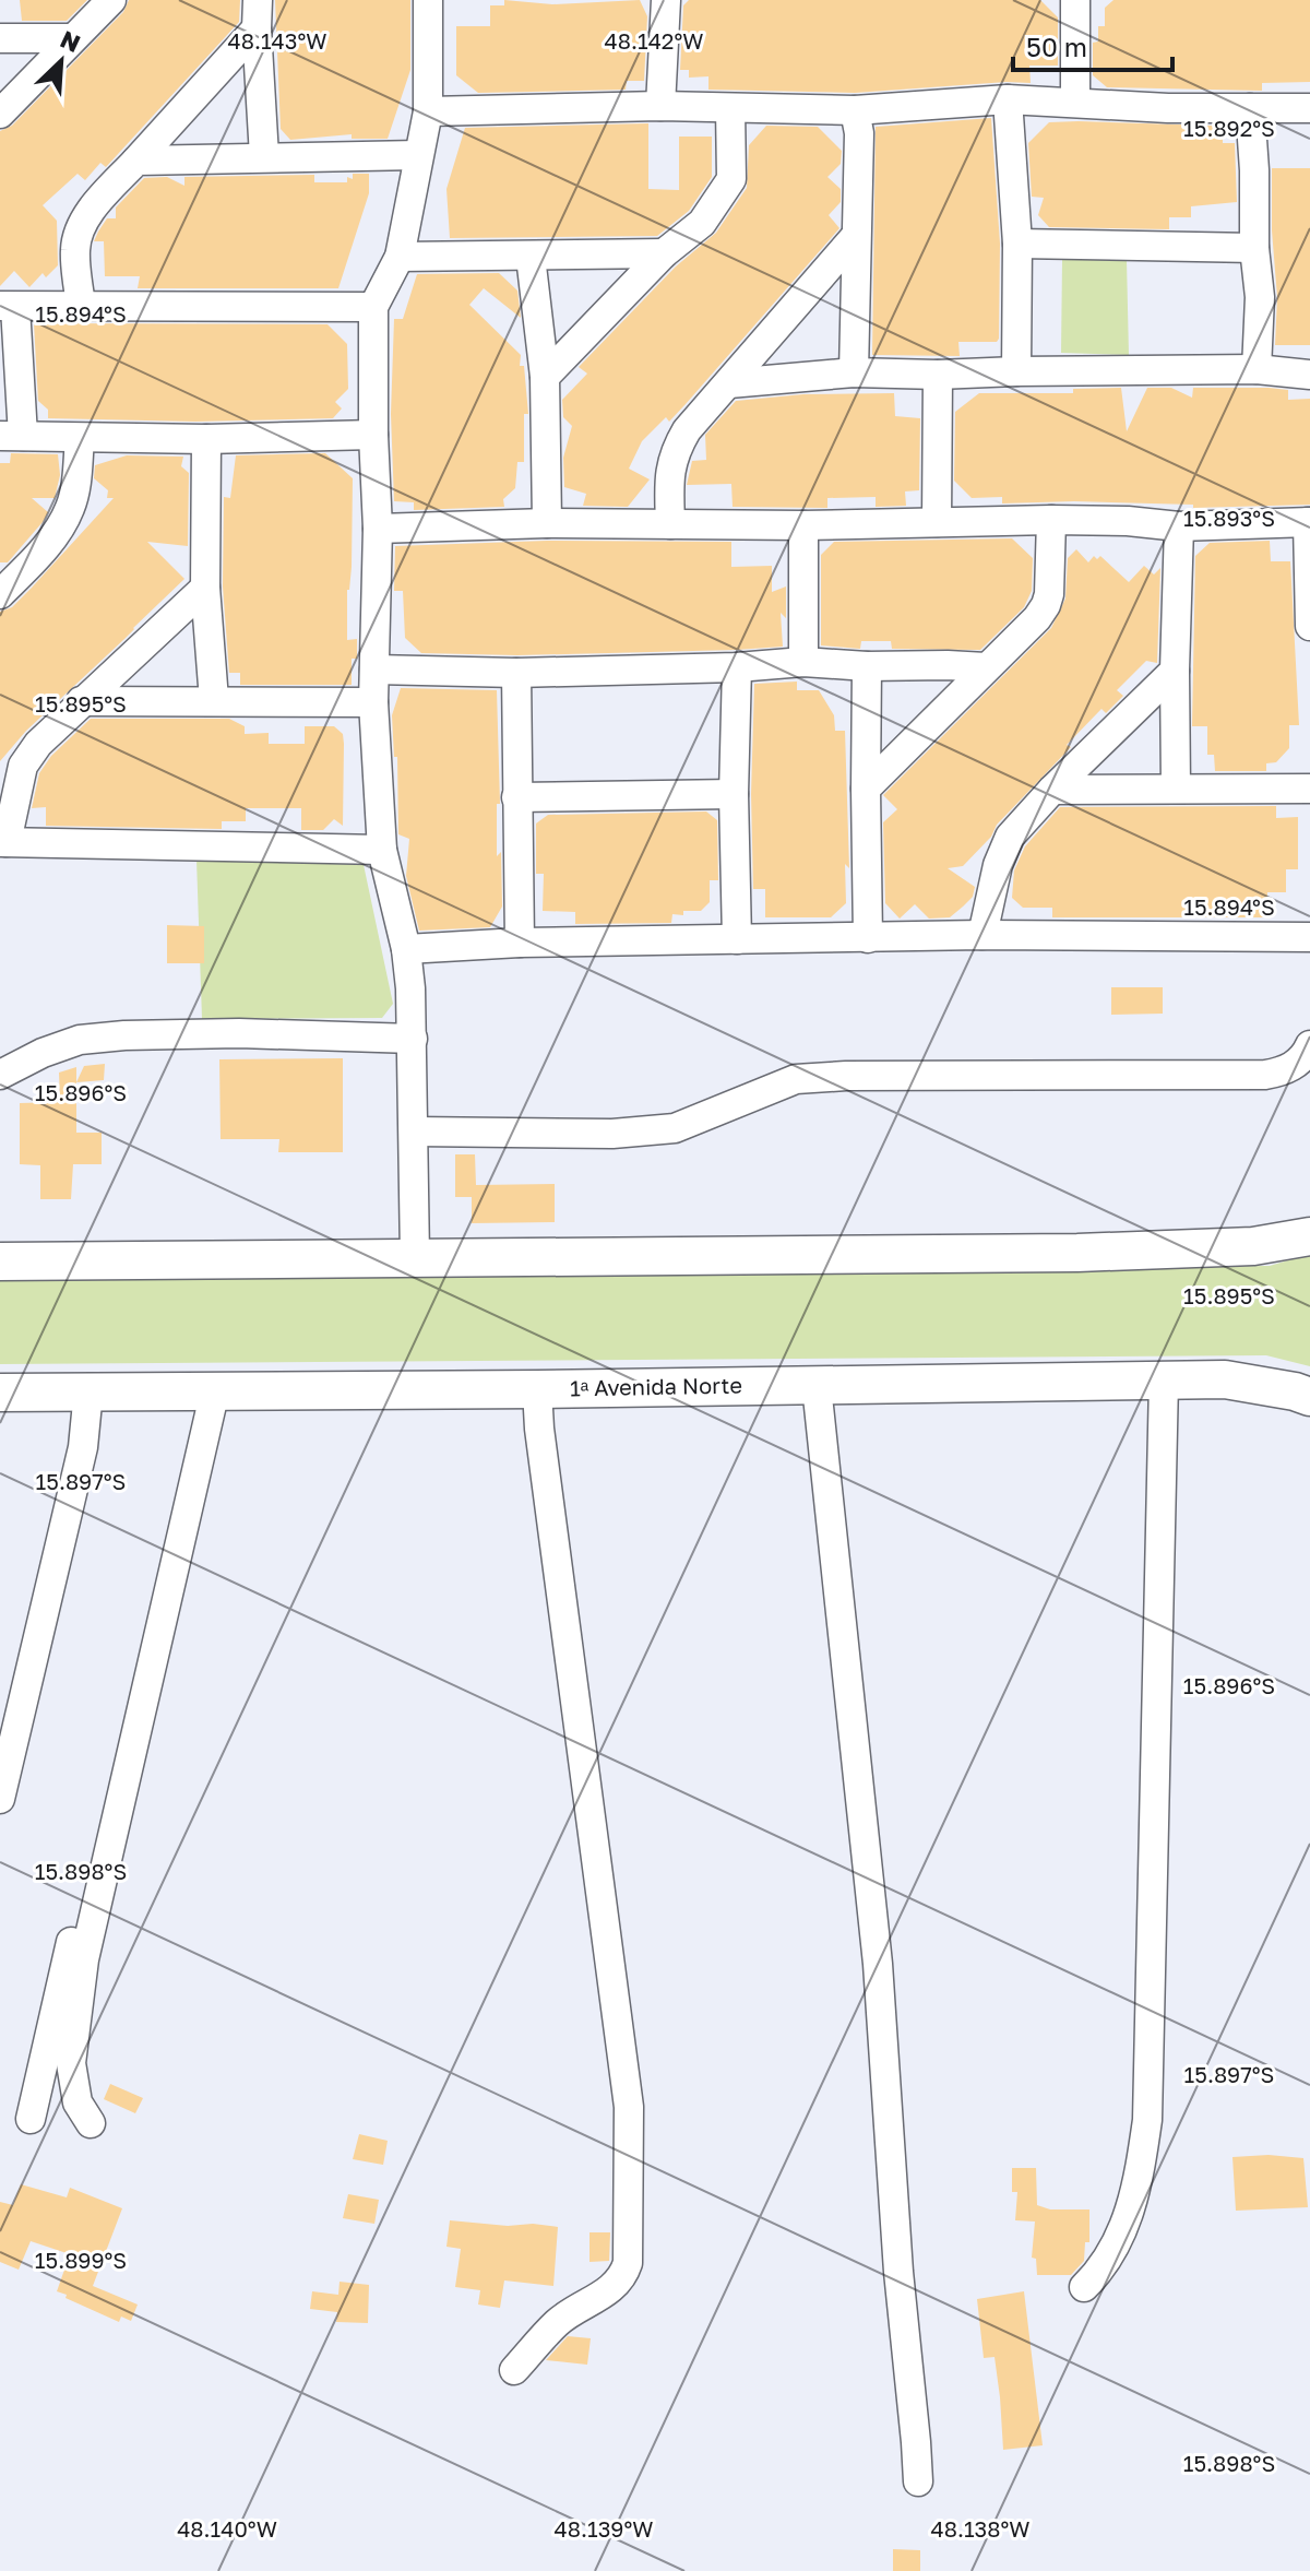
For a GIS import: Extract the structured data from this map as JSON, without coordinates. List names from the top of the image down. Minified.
{"streets":{"main road":["1ᵃ Avenida Norte"]},"scale_bar":"50 m","north":"top right","coordinates":["48.143°W","48.142°W","15.892°S","15.894°S","15.893°S","15.895°S","15.896°S","15.897°S","15.898°S","15.899°S","48.140°W","48.139°W","48.138°W"]}
